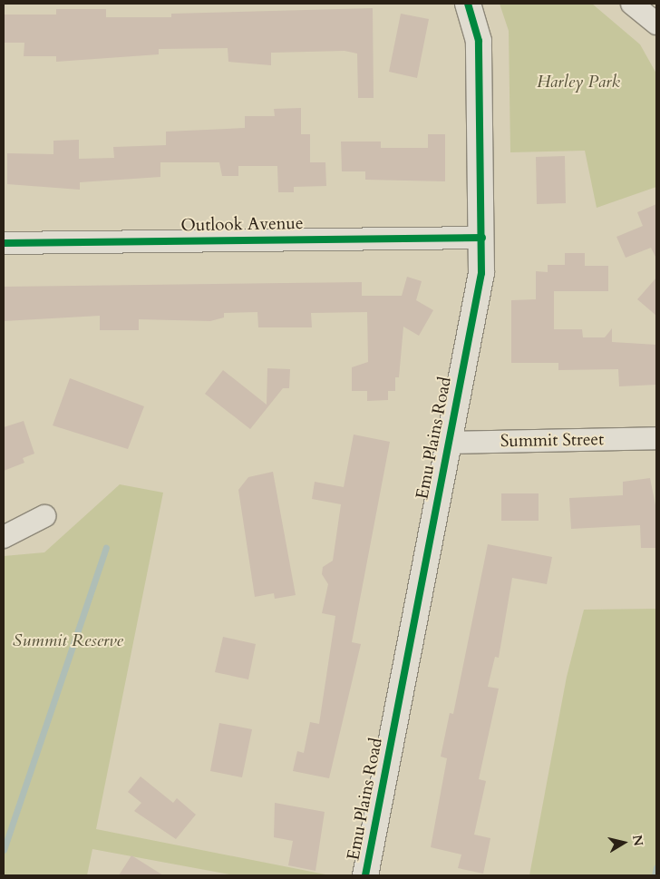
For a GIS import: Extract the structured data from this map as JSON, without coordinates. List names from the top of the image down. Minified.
{"streets":{"street":["Outlook Avenue","Emu Plains Road","Summit Street"]},"crossings":[["Outlook Avenue","Emu Plains Road"],["Emu Plains Road","Summit Street"]],"parks":["Harley Park","Summit Reserve"],"north":"right"}
